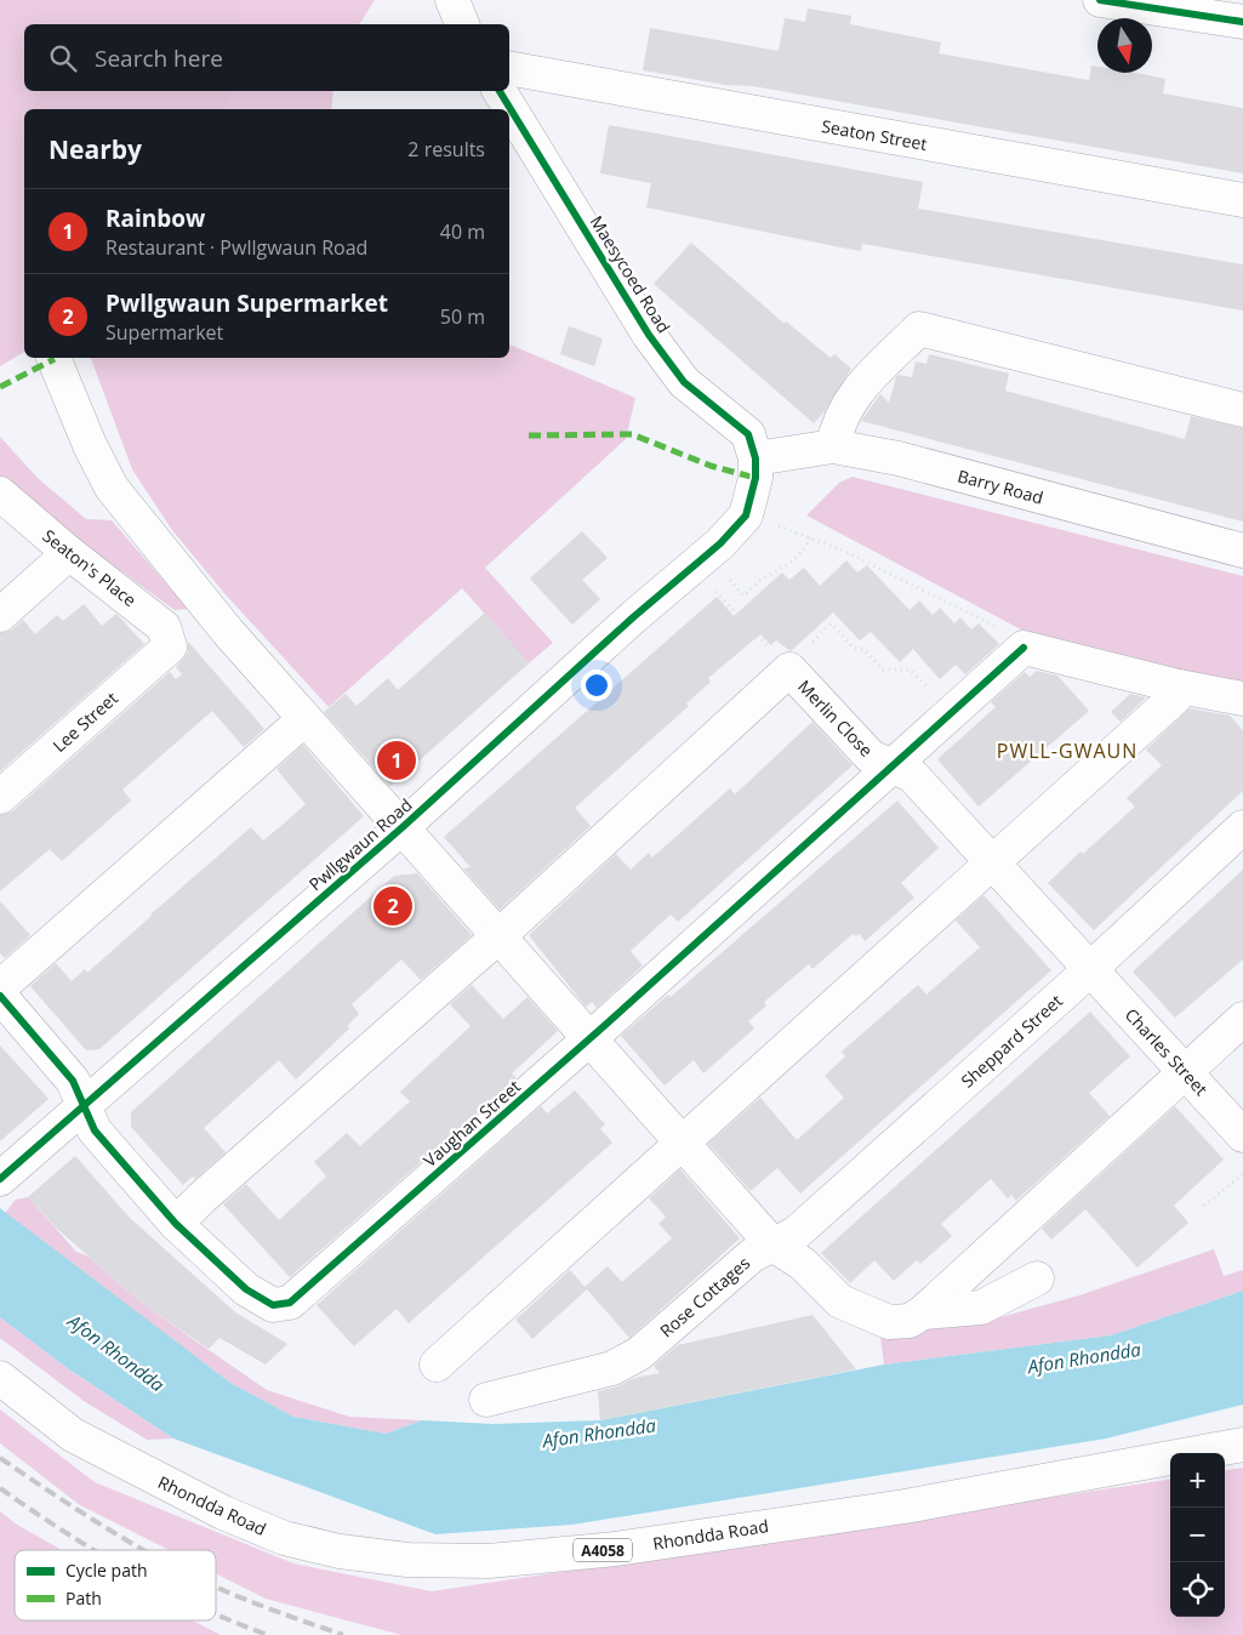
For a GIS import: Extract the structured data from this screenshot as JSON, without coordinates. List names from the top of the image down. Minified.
{"streets":{"street":["Seaton Street","Maesycoed Road","Barry Road","Seaton's Place","Merlin Close","Lee Street","Pwllgwaun Road","Sheppard Street","Charles Street","Vaughan Street","Rose Cottages","Rhondda Road","A4058"]},"crossings":[["Maesycoed Road","Barry Road"],["Seaton's Place","Lee Street"],["Merlin Close","Charles Street"],["Merlin Close","Vaughan Street"],["Pwllgwaun Road","Vaughan Street"],["Sheppard Street","Charles Street"],["Sheppard Street","Rose Cottages"]],"districts":["PWLL-GWAUN"],"water":["Afon Rhondda"],"legend":["Cycle path","Path"],"north":"bottom","page":{"search":"Search here","heading":["Nearby","2 results"],"list":[{"mark":"1","name":"Rainbow","note":"Restaurant · Pwllgwaun Road","value":"40 m"},{"mark":"2","name":"Pwllgwaun Supermarket","note":"Supermarket","value":"50 m"}],"pins":["1","2"],"map_buttons":["+","−"]}}
